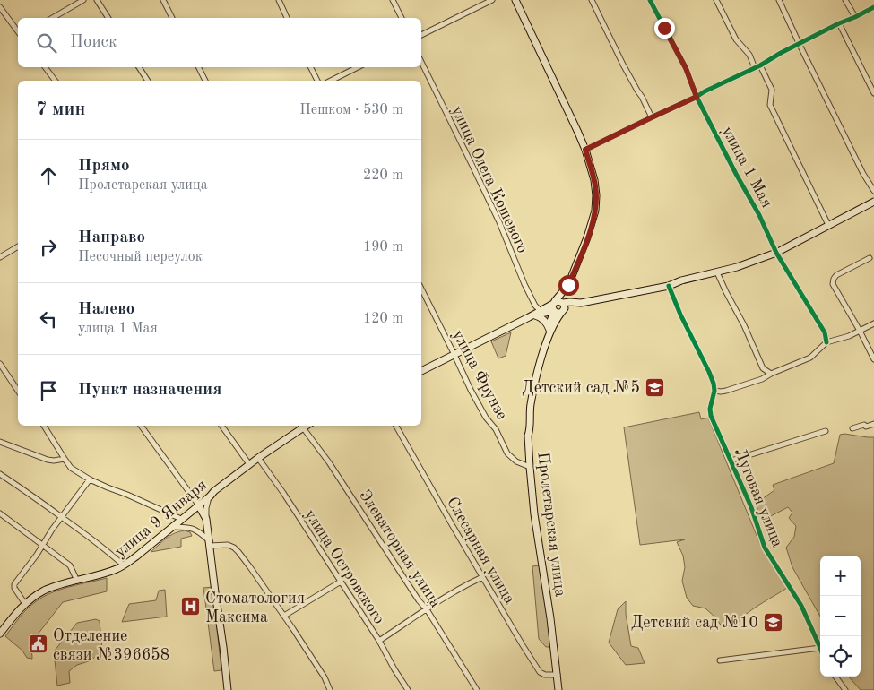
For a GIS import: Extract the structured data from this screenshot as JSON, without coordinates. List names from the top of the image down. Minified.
{"streets":{"main road":["улица 9 Января","Пролетарская улица"],"street":["улица 1 Мая","улица Олега Кошевого","улица Фрунзе","Луговая улица","Элеваторная улица","Слесарная улица","улица Островского"]},"crossings":[["улица Фрунзе","Пролетарская улица"],["улица 9 Января","Элеваторная улица"],["улица 9 Января","улица Островского"],["Пролетарская улица","Слесарная улица"]],"places":{"school or university":["Детский сад №5","Детский сад №10"],"hospital":["Стоматология Максима"],"public building":["Отделение связи №396658"]},"page":{"search":"Поиск","heading":["7 мин","Пешком · 530 m"],"list":[["Прямо","Пролетарская улица","220 m"],["Направо","Песочный переулок","190 m"],["Налево","улица 1 Мая","120 m"],"Пункт назначения"],"map_buttons":["+","−"]}}
